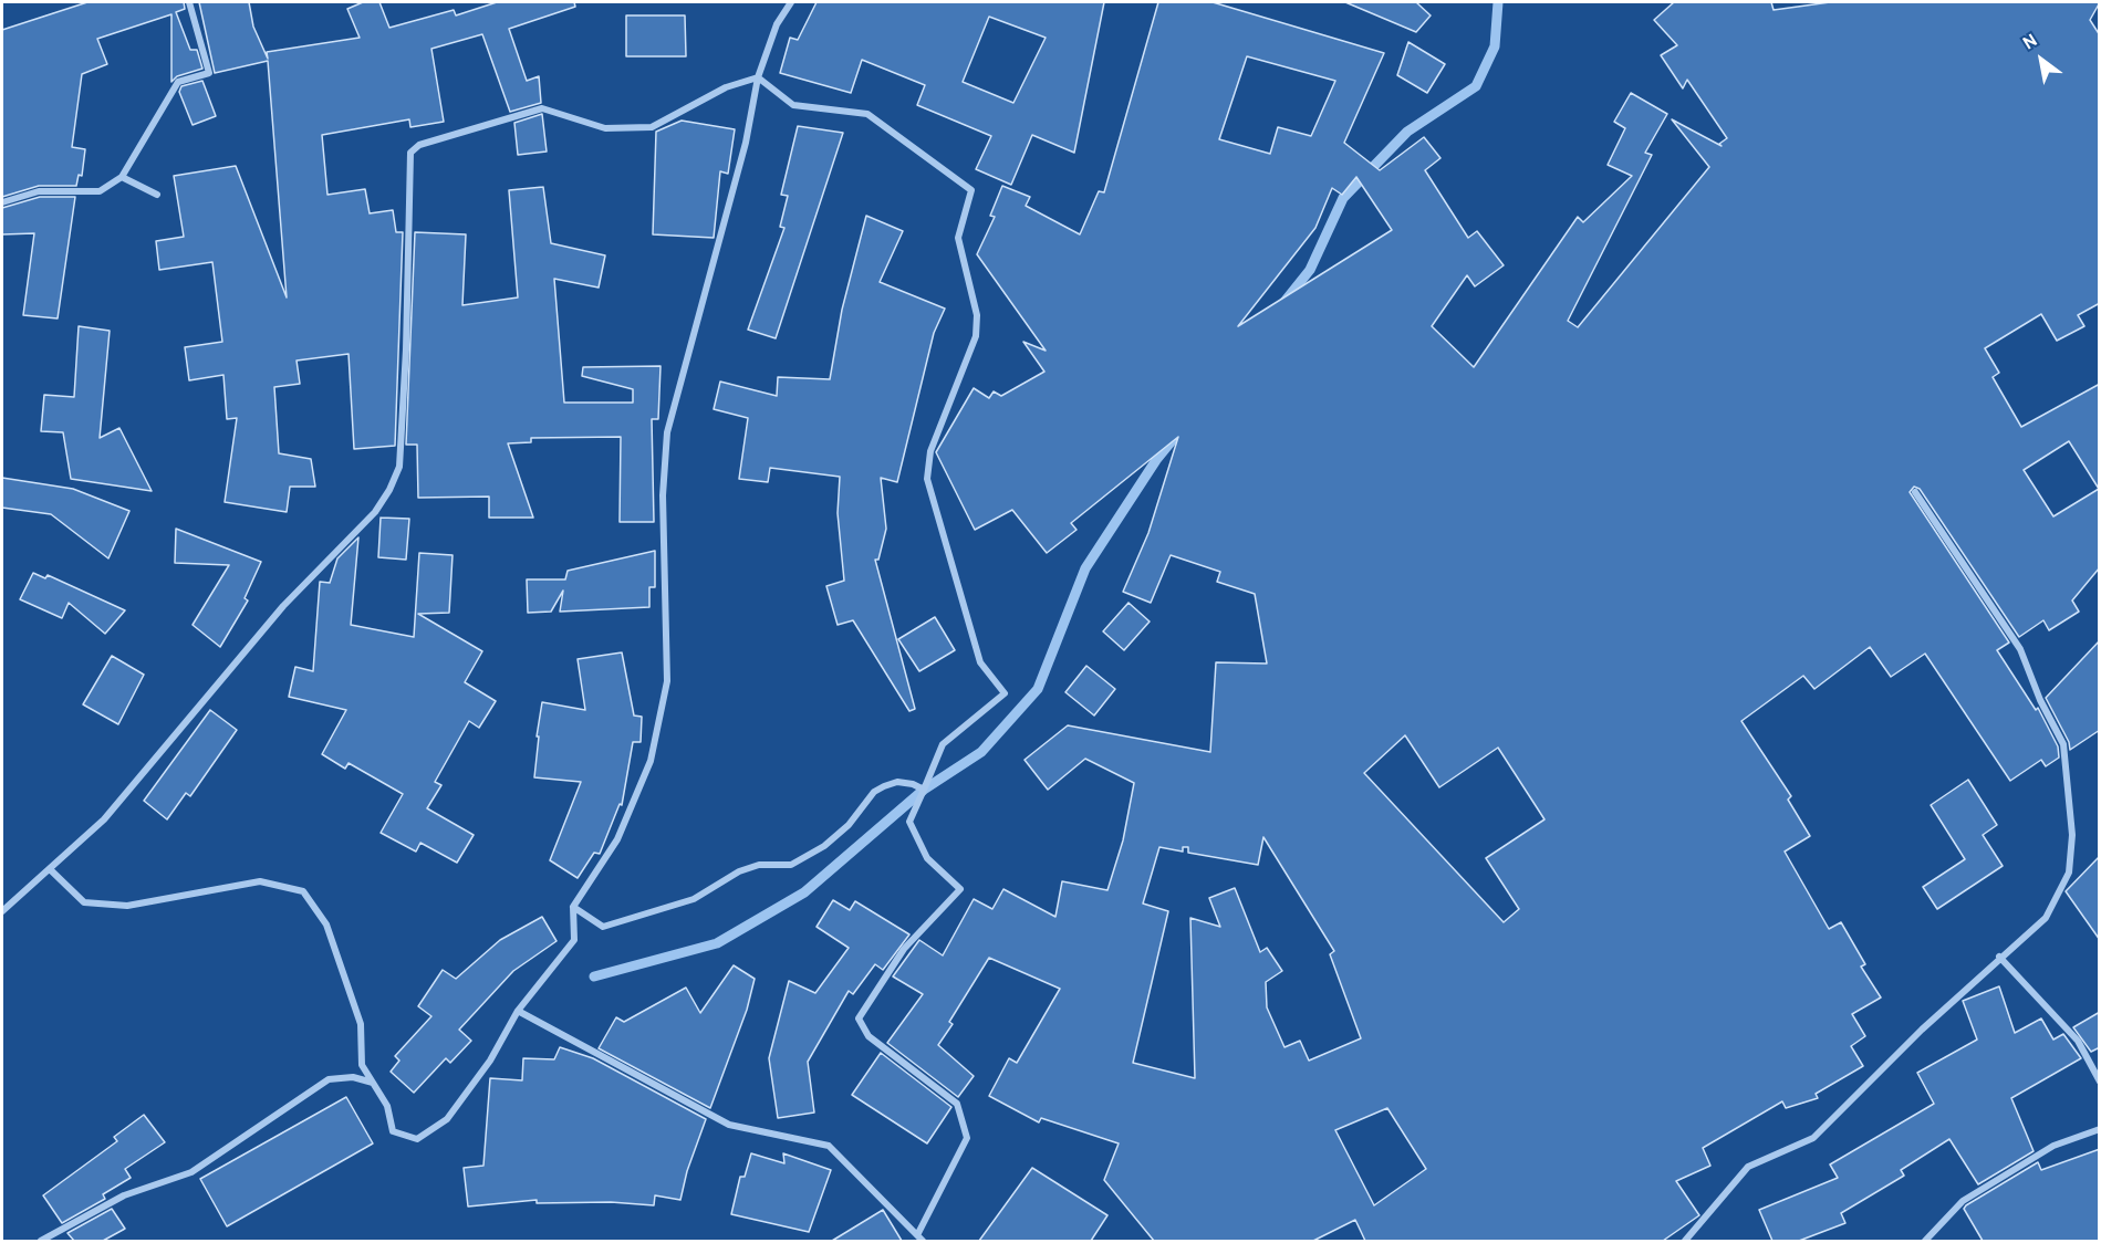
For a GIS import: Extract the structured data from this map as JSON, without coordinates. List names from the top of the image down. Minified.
{"north":"top left"}
